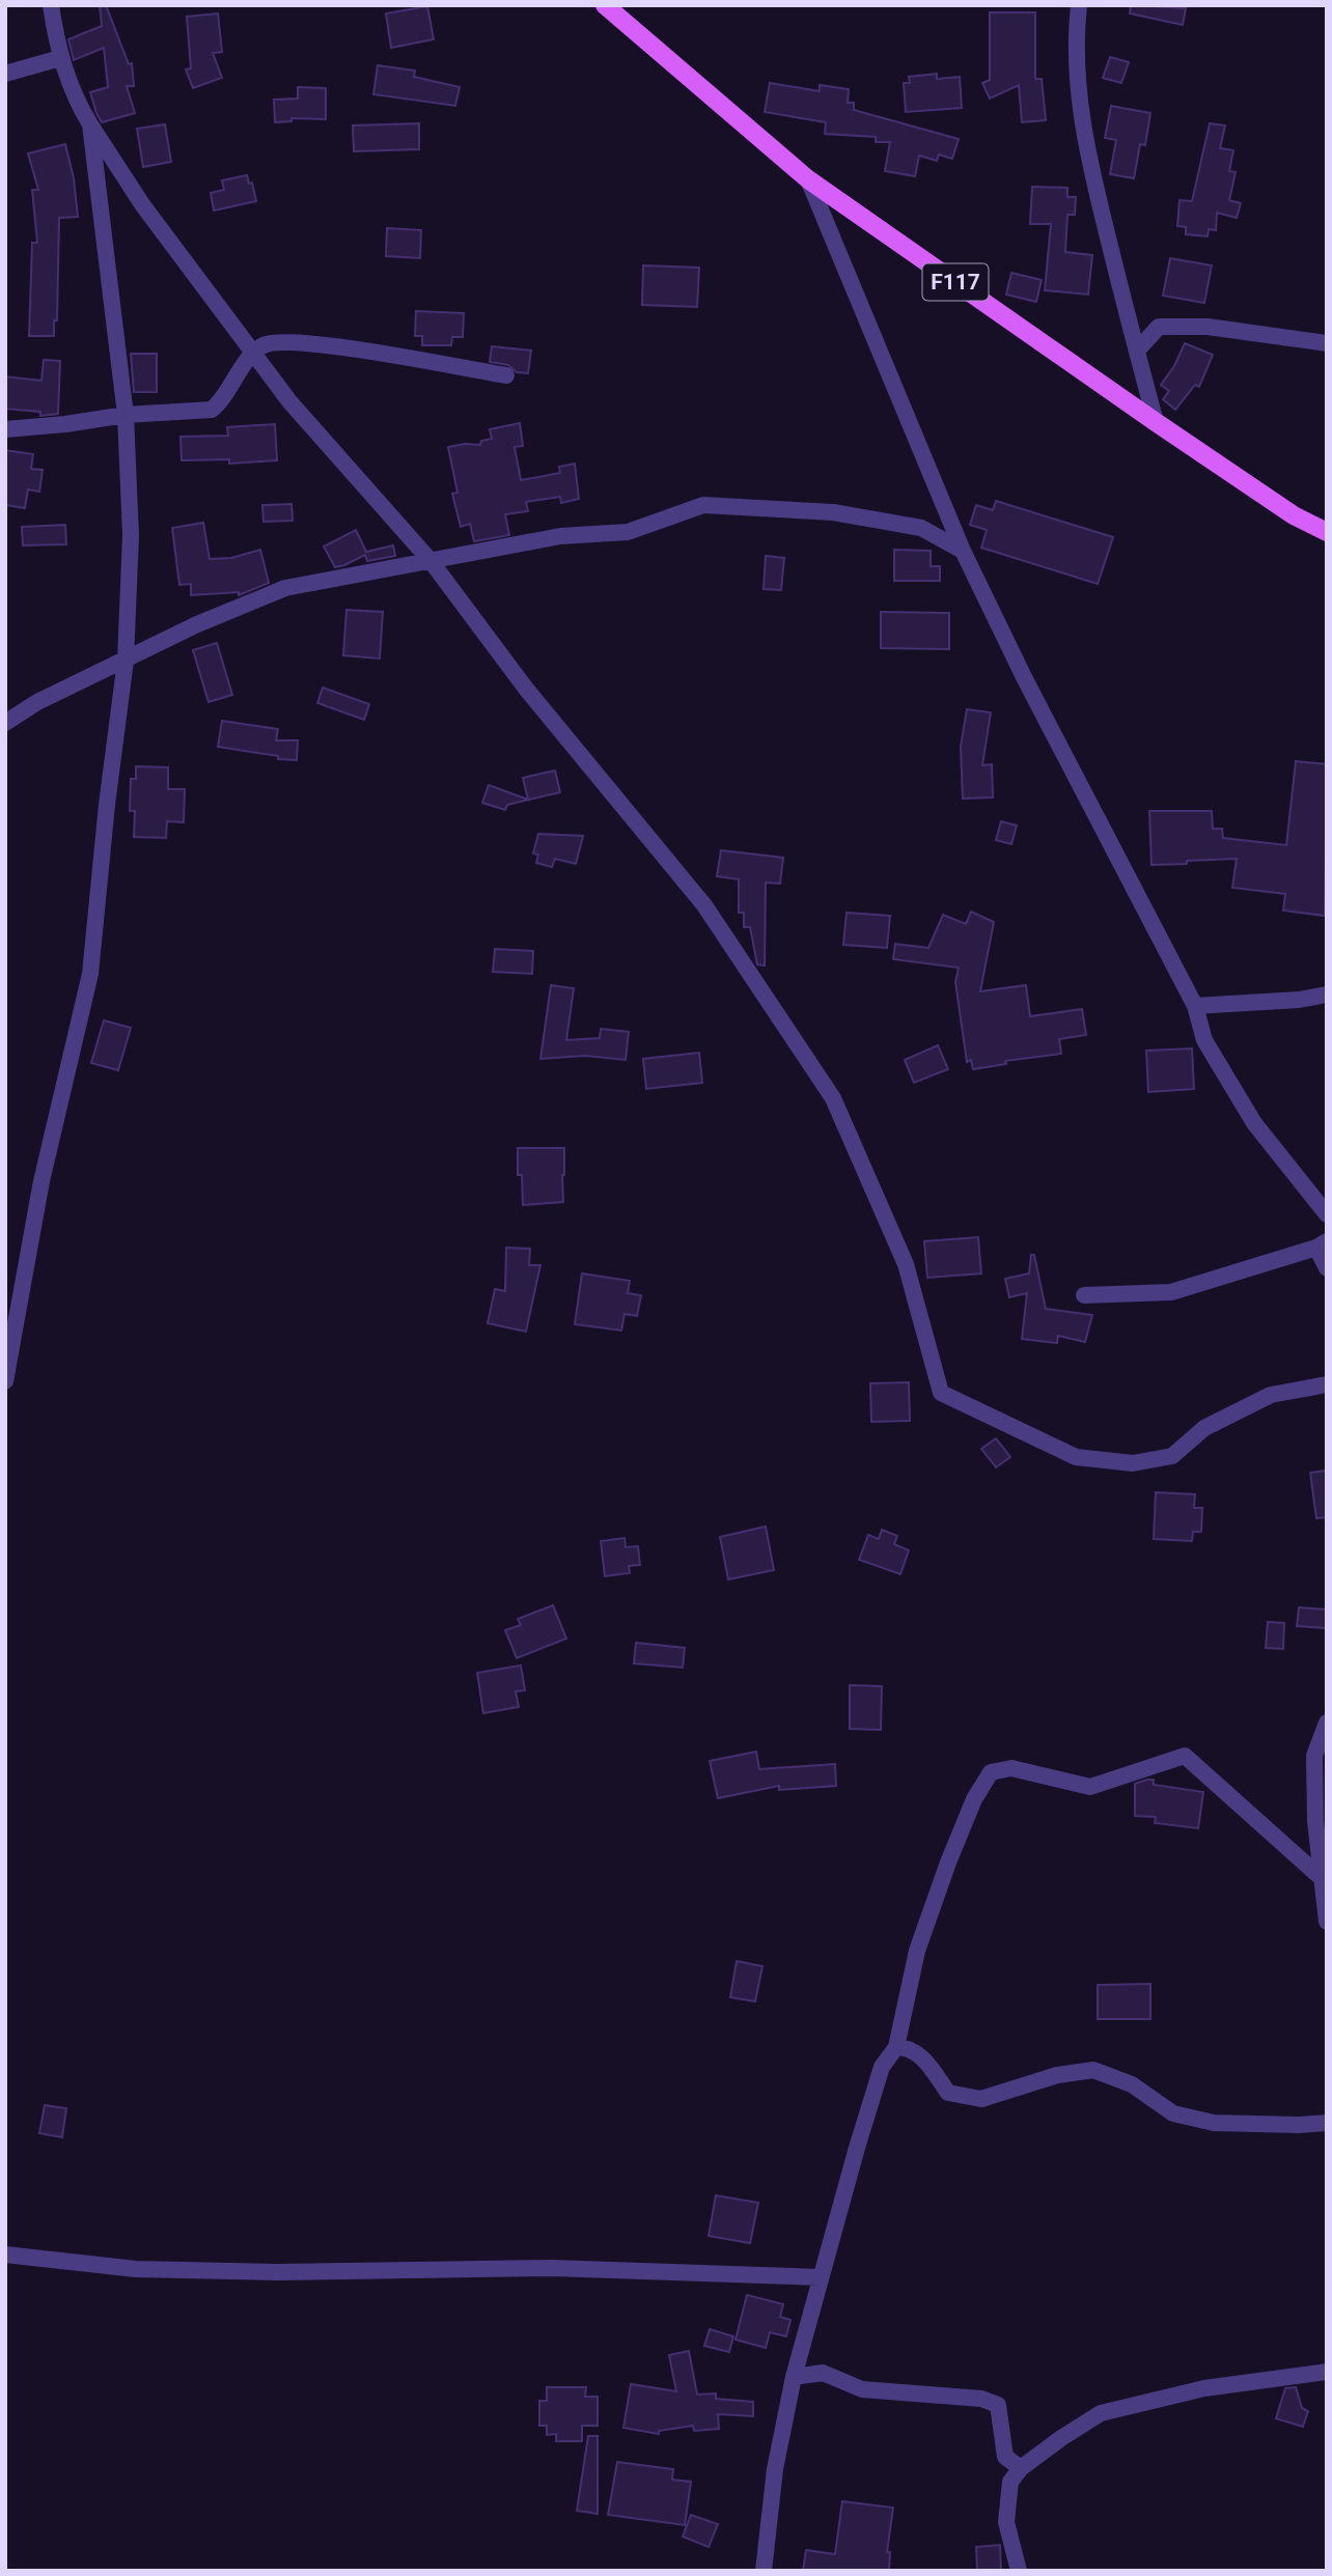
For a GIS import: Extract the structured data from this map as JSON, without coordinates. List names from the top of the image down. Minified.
{"streets":{"main road":["F117"]}}
